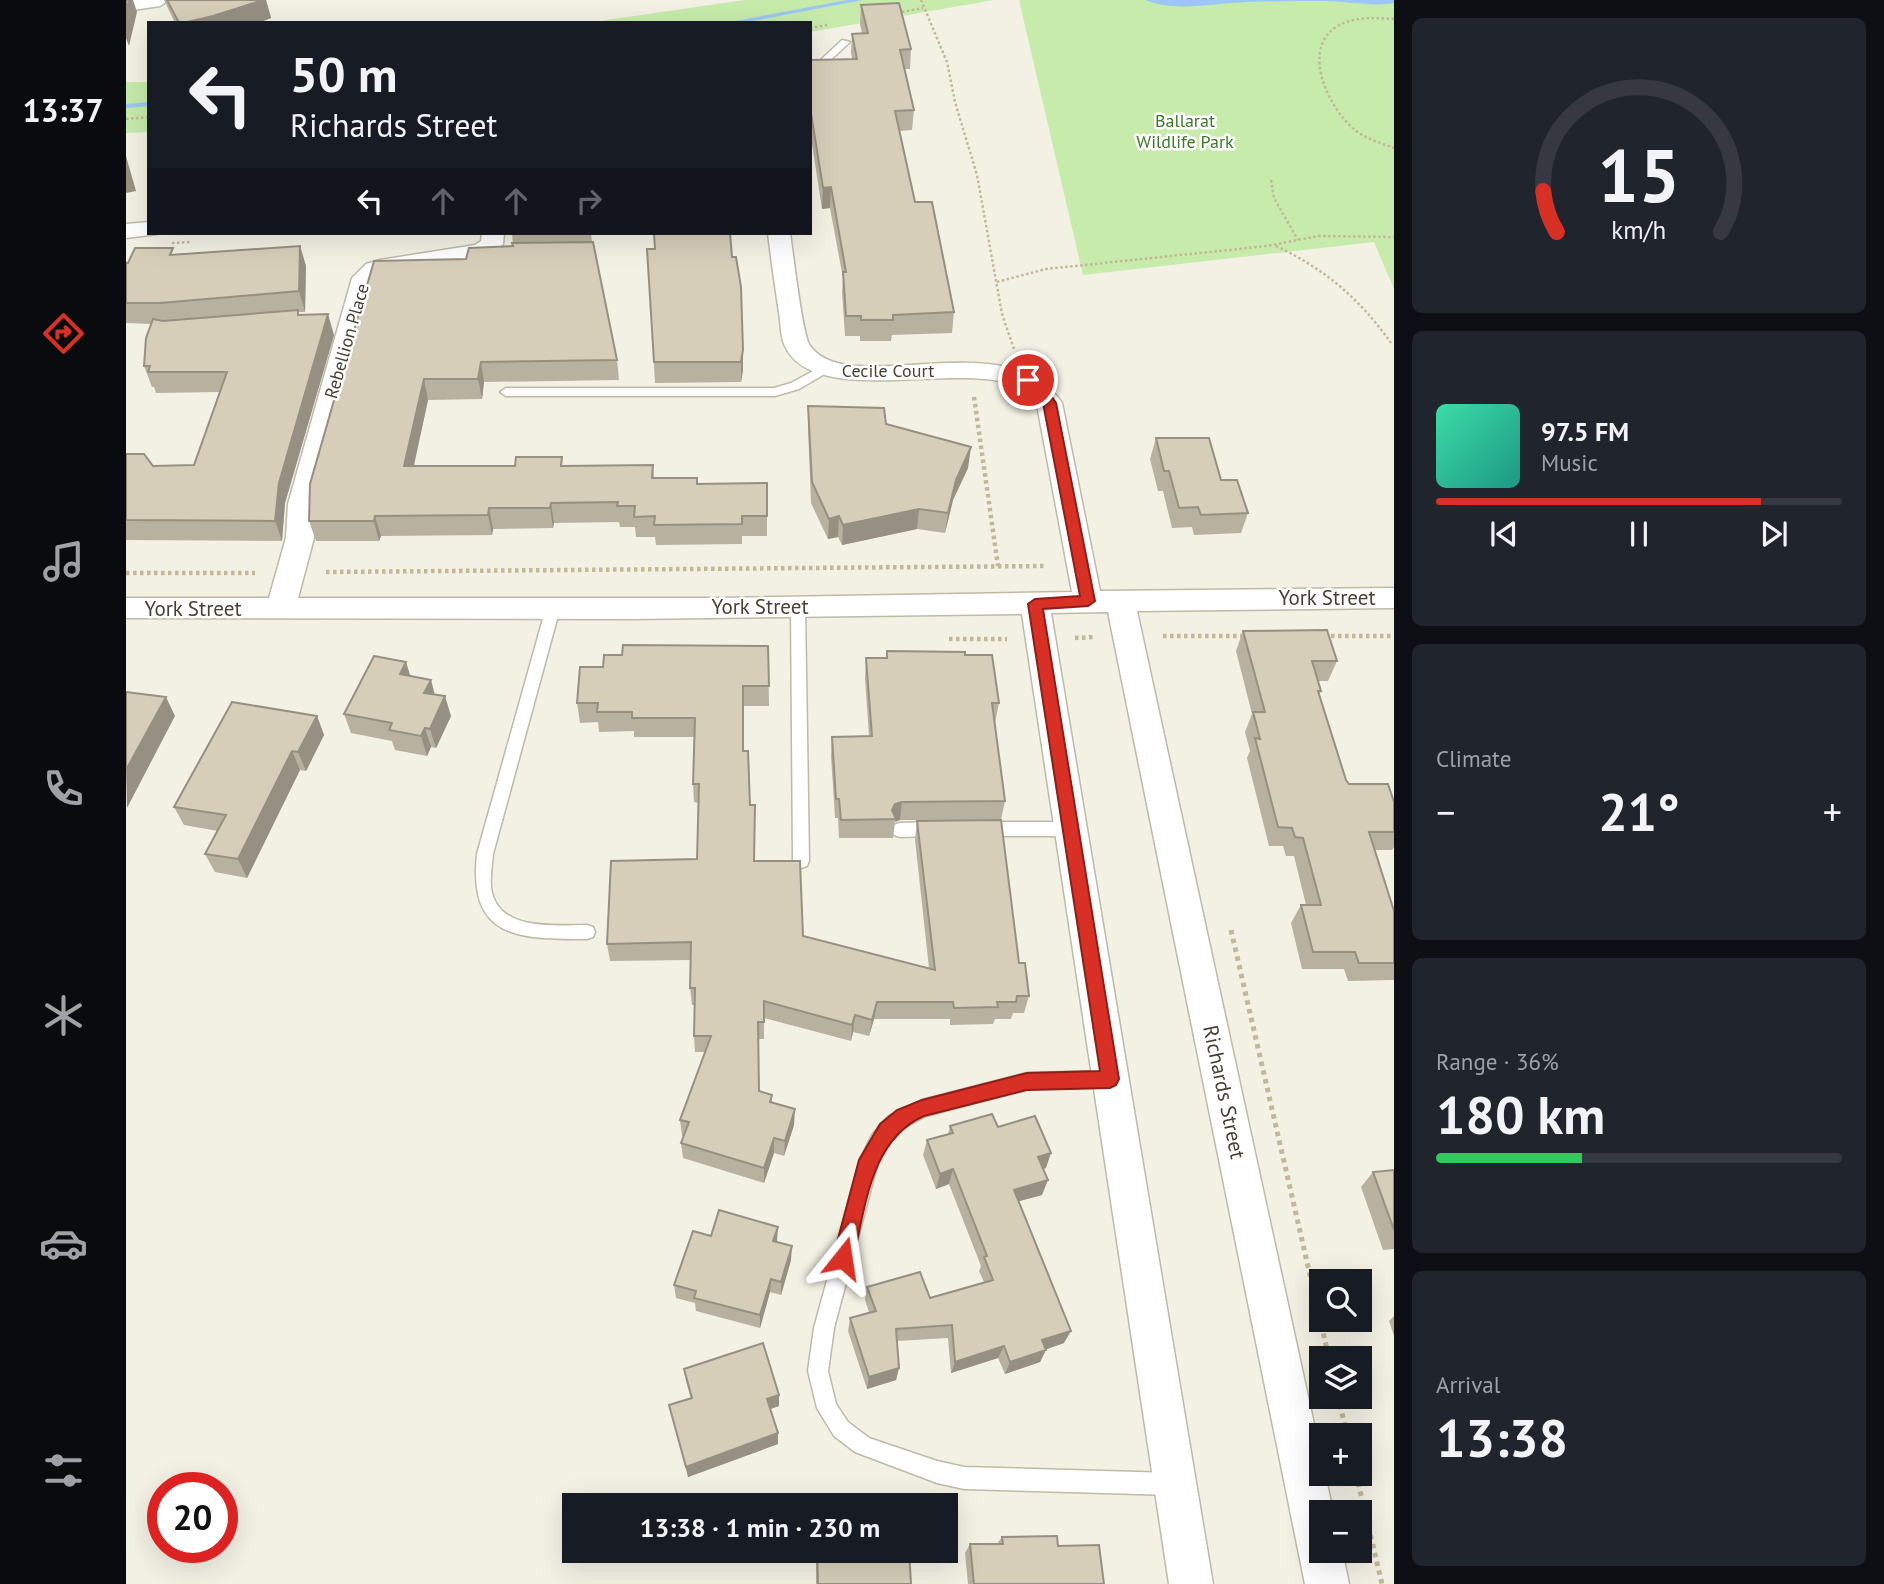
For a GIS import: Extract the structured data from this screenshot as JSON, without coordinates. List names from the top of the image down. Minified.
{"streets":{"street":["Rebellion Place","Cecile Court","York Street","Richards Street"]},"crossings":[["Rebellion Place","York Street"],["Cecile Court","Richards Street"],["York Street","Richards Street"]],"parks":["Ballarat Wildlife Park"],"page":{"tabs":"13:37","turn":["50 m","Richards Street"],"song":["97.5 FM","Music"],"tile":["Climate",["Range · 36%","180 km"],["Arrival","13:38"]],"heat":["−","21°","+"],"map_buttons":["+","−"],"limit":"20","trip":"13:38 · 1 min · 230 m","gauge":["15","km/h"]}}
